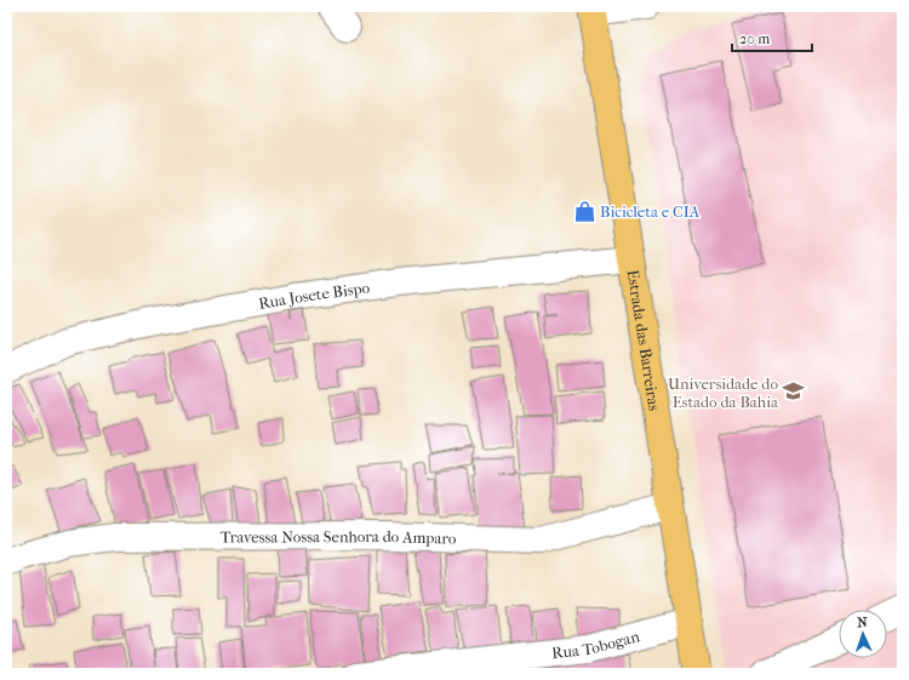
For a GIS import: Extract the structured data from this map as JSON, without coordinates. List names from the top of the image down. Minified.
{"streets":{"main road":["Estrada das Barreiras"],"street":["Rua Josete Bispo","Travessa Nossa Senhora do Amparo","Rua Tobogan"]},"crossings":[["Rua Josete Bispo","Estrada das Barreiras"],["Estrada das Barreiras","Travessa Nossa Senhora do Amparo"],["Estrada das Barreiras","Rua Tobogan"]],"places":{"shop":["Bicicleta e CIA"],"school or university":["Universidade do Estado da Bahia"]},"scale_bar":"20 m","north":"top"}
